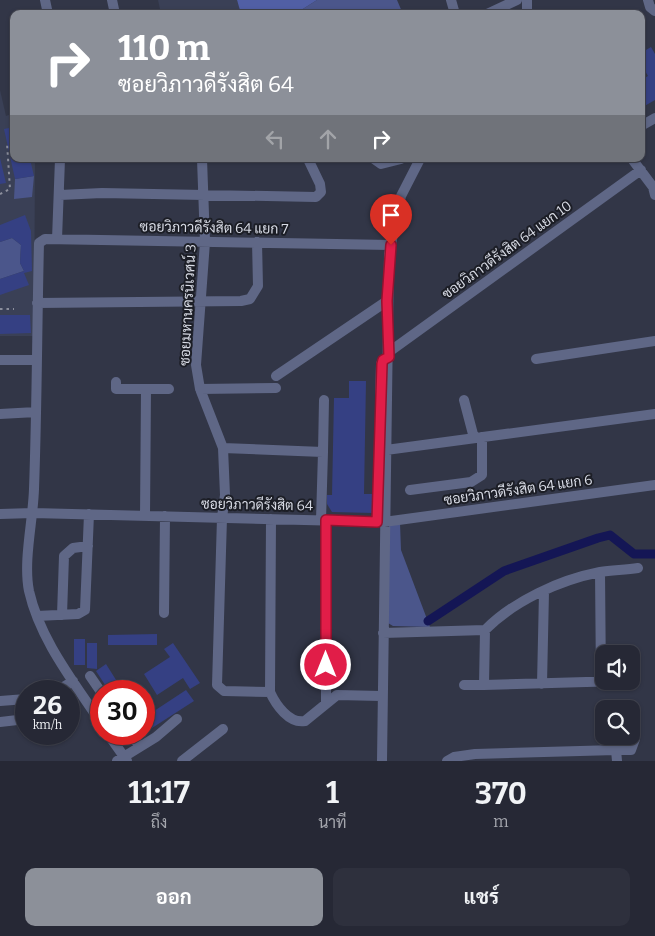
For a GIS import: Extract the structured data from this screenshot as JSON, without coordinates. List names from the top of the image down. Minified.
{"streets":{"street":["ซอยวิภาวดีรังสิต 64 แยก 7","ซอยวิภาวดีรังสิต 64 แยก 10","ซอยมหานครนิเวศน์ 3","ซอยวิภาวดีรังสิต 64 แยก 6","ซอยวิภาวดีรังสิต 64"]},"crossings":[["ซอยวิภาวดีรังสิต 64 แยก 7","ซอยมหานครนิเวศน์ 3"],["ซอยมหานครนิเวศน์ 3","ซอยวิภาวดีรังสิต 64"],["ซอยวิภาวดีรังสิต 64 แยก 6","ซอยวิภาวดีรังสิต 64"]],"page":{"turn":["110 m","ซอยวิภาวดีรังสิต 64"],"speed":"26 km/h","limit":"30","eta":["11:17","ถึง","1","นาที","370","m"],"buttons":["ออก","แชร์"]}}
